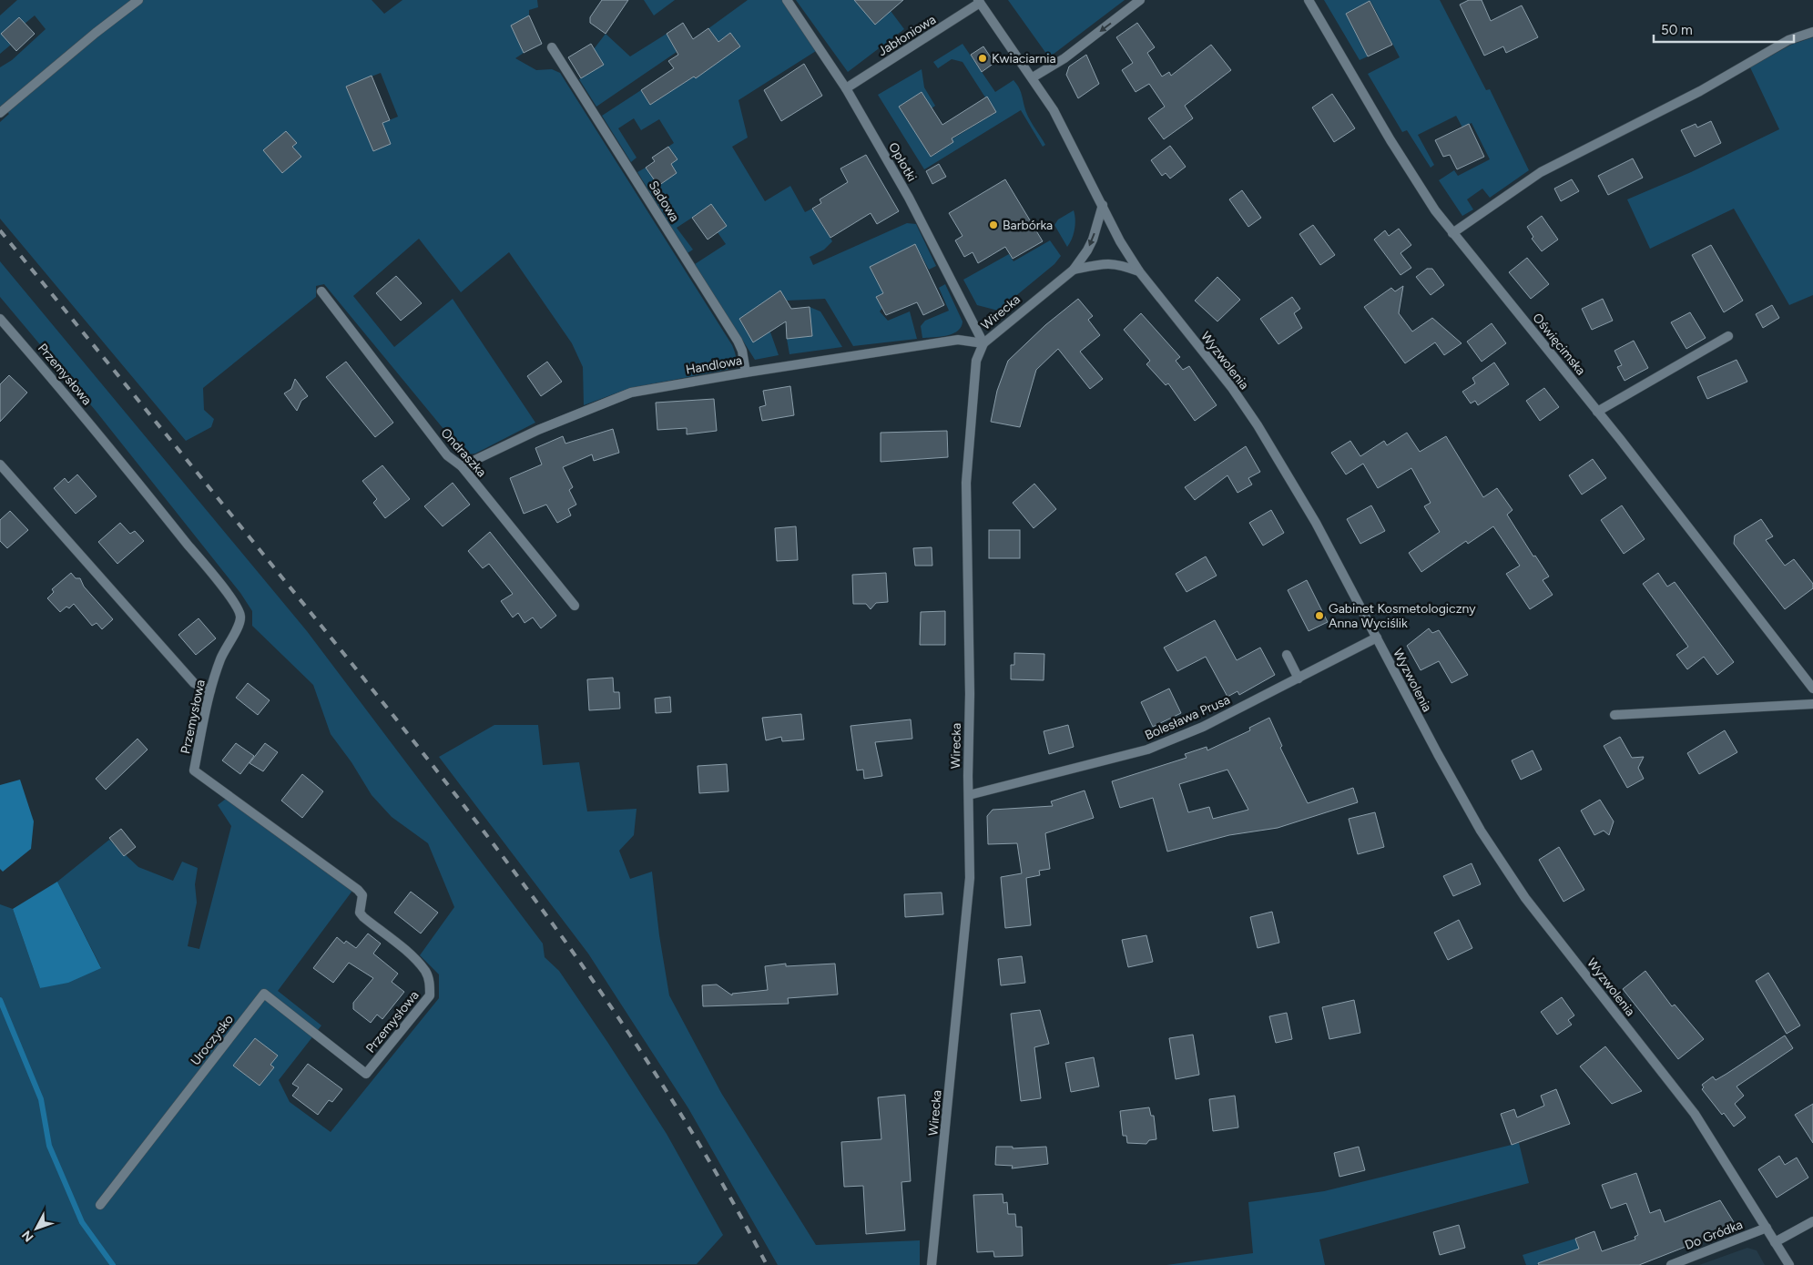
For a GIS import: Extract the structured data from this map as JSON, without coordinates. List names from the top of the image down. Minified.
{"streets":{"street":["Jabłoniowa","Opłotki","Sadowa","Wirecka","Oświęcimska","Wyzwolenia","Handlowa","Przemysłowa","Ondraszka","Bolesława Prusa","Uroczysko","Do Gródka"]},"crossings":[["Jabłoniowa","Opłotki"],["Jabłoniowa","Wyzwolenia"],["Opłotki","Wirecka"],["Opłotki","Handlowa"],["Sadowa","Handlowa"],["Wirecka","Wyzwolenia"],["Wirecka","Handlowa"],["Wirecka","Bolesława Prusa"],["Wyzwolenia","Bolesława Prusa"],["Wyzwolenia","Do Gródka"],["Handlowa","Ondraszka"],["Przemysłowa","Uroczysko"]],"places":["Kwiaciarnia","Barbórka","Gabinet Kosmetologiczny Anna Wyciślik"],"scale_bar":"50 m","north":"bottom left"}
